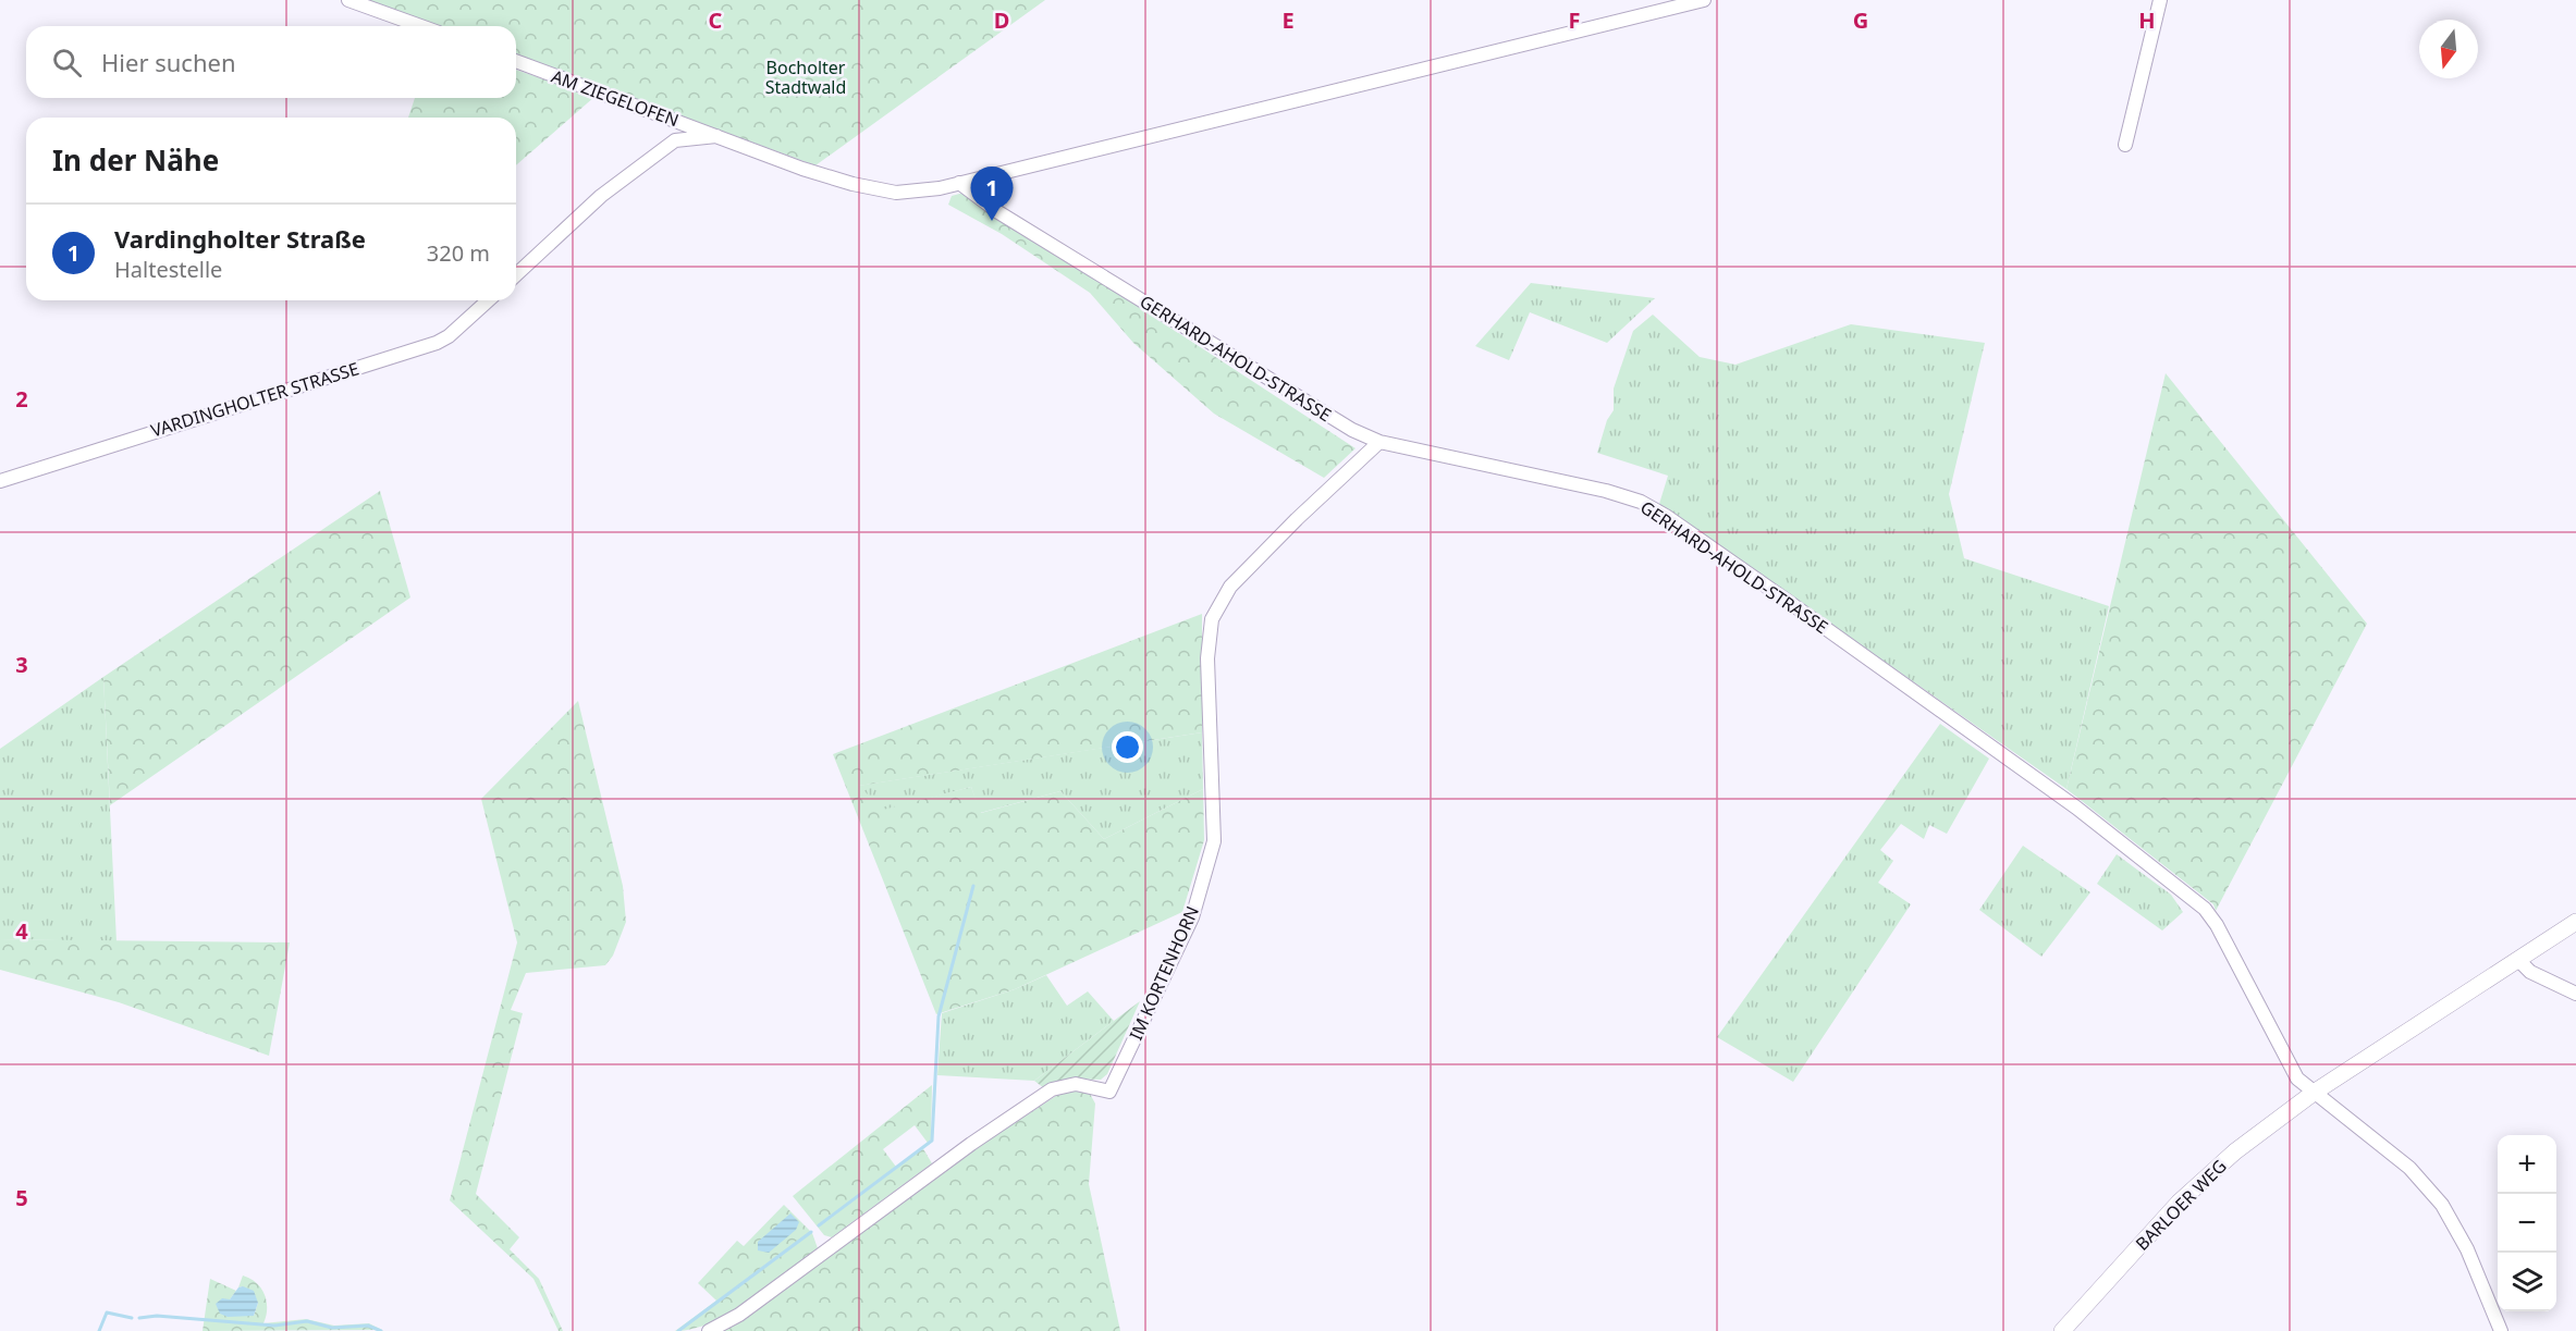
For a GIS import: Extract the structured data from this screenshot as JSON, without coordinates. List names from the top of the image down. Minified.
{"streets":{"street":["AM ZIEGELOFEN","GERHARD-AHOLD-STRASSE","VARDINGHOLTER STRASSE","IM KORTENHORN","BARLOER WEG"]},"crossings":[["GERHARD-AHOLD-STRASSE","IM KORTENHORN"],["GERHARD-AHOLD-STRASSE","BARLOER WEG"]],"parks":["Bocholter Stadtwald"],"north":"bottom","page":{"search":"Hier suchen","heading":"In der Nähe","pins":"1","list":[{"mark":"1","name":"Vardingholter Straße","note":"Haltestelle","value":"320 m"}],"map_buttons":["+","−"]},"grid":{"columns":["C","D","E","F","G","H"],"rows":["2","3","4","5"]}}
